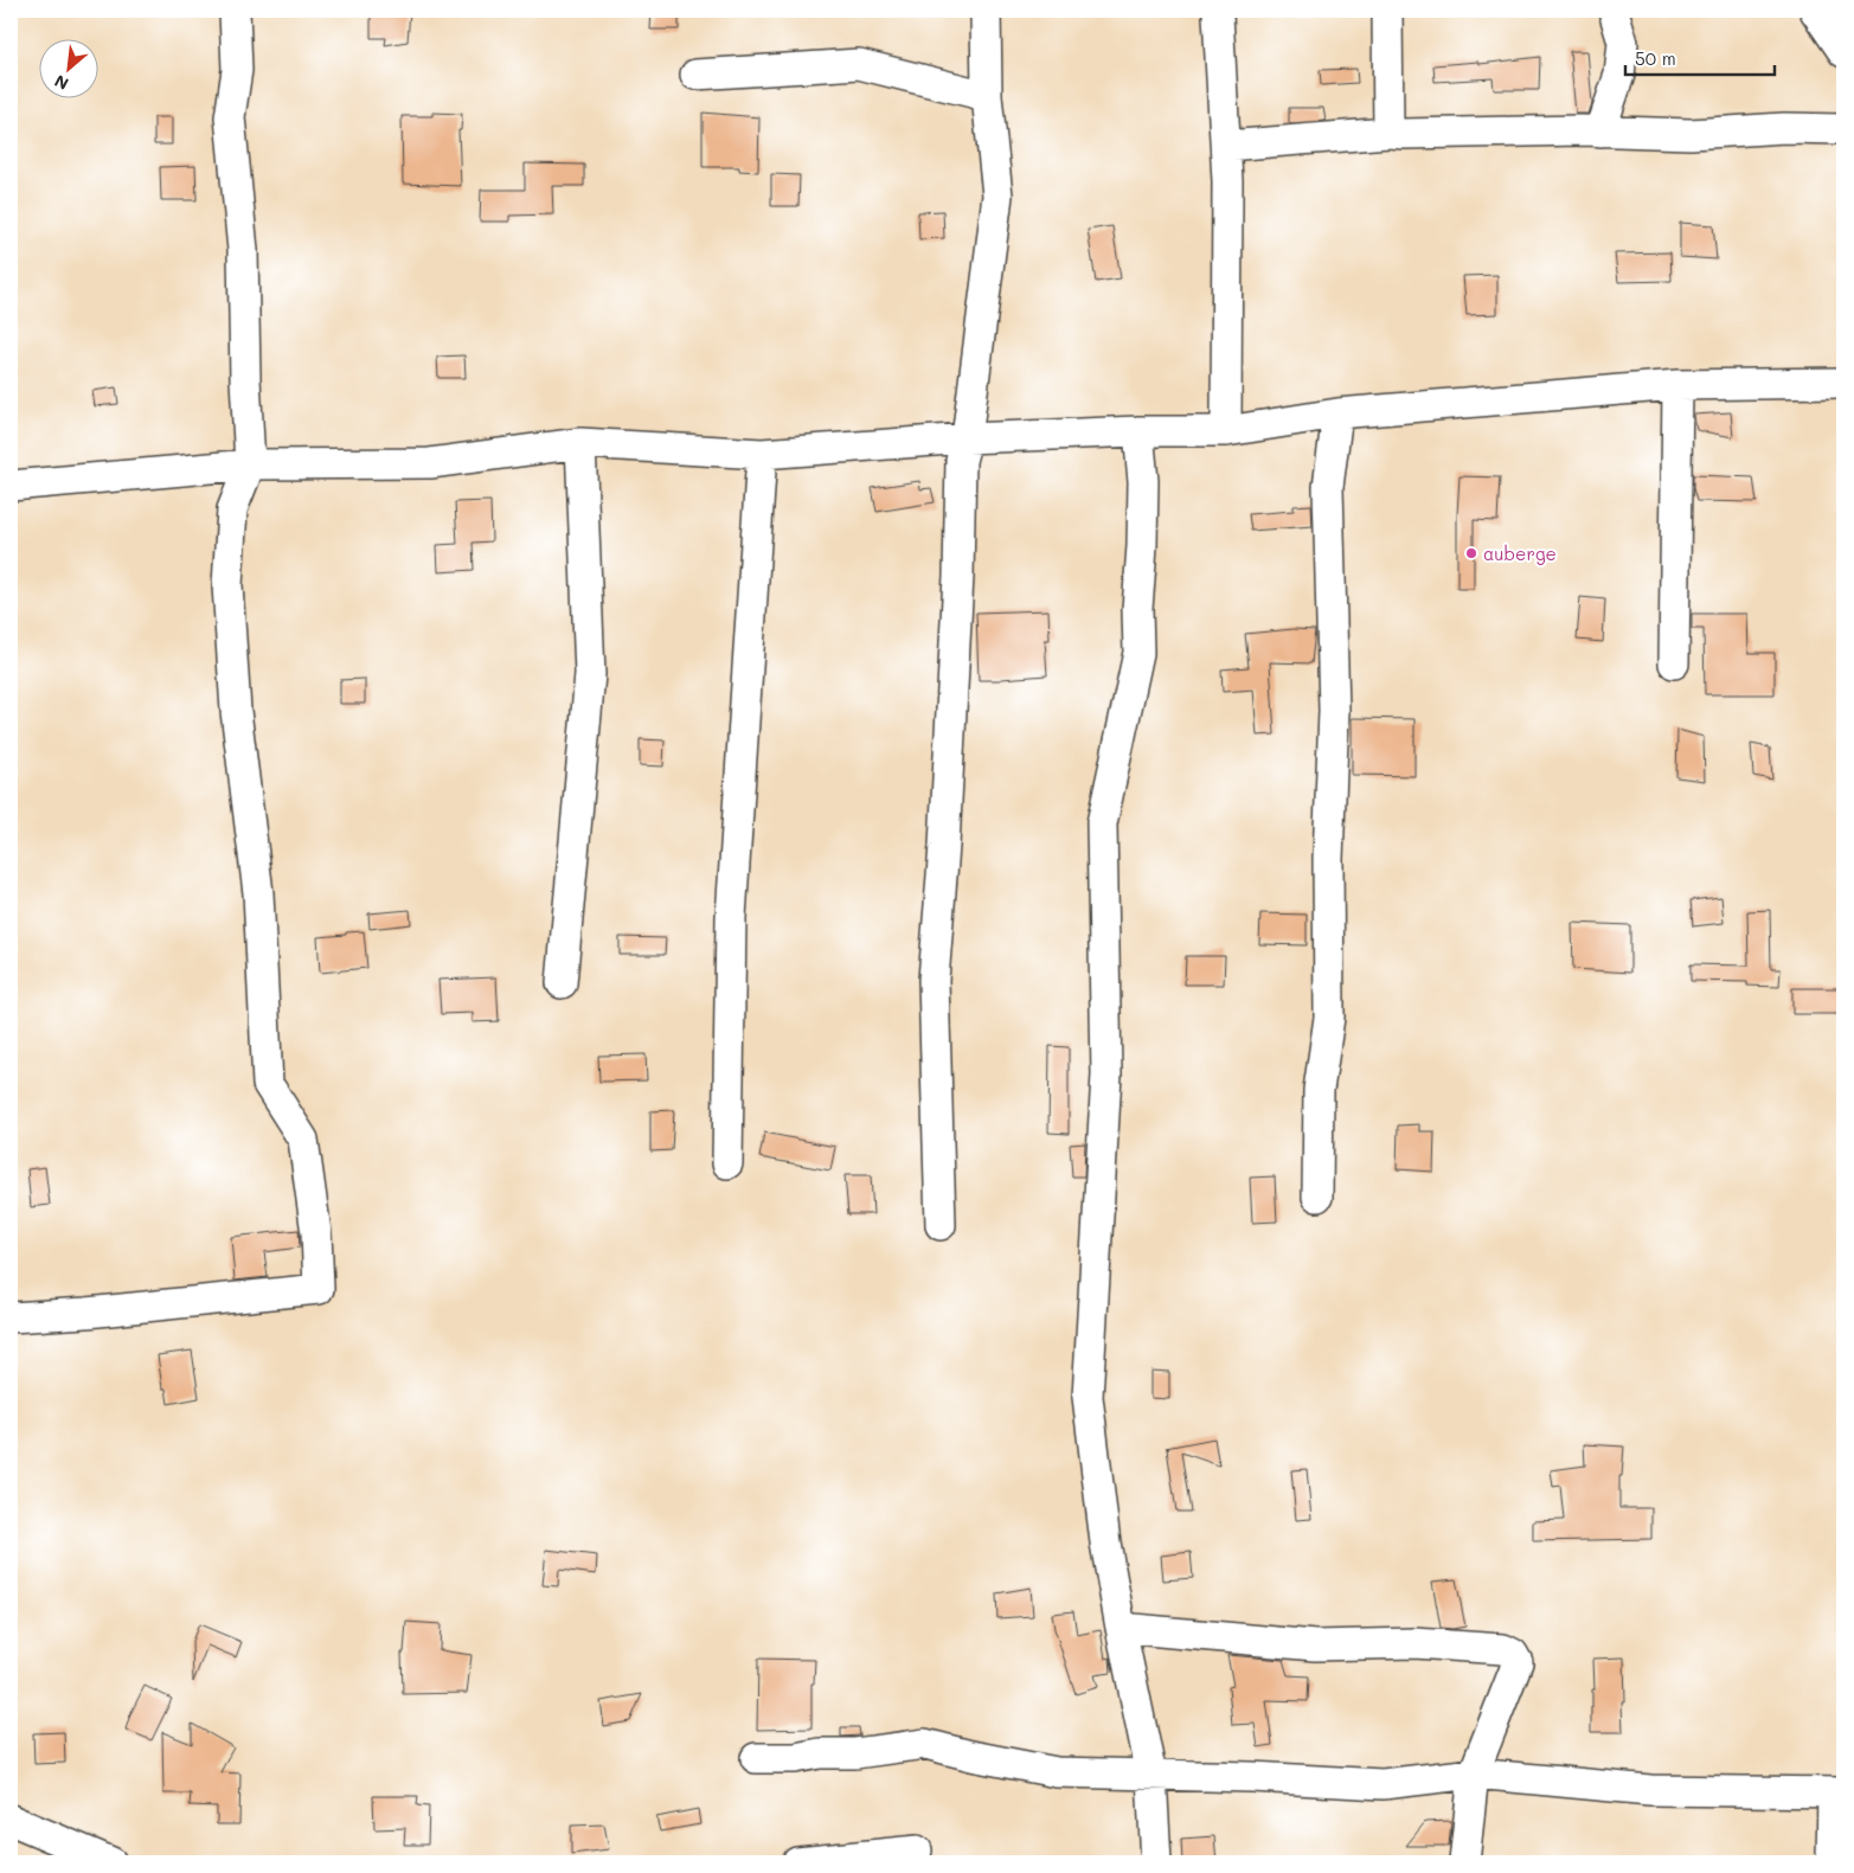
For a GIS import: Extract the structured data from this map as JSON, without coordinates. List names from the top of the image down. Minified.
{"places":["auberge"],"scale_bar":"50 m","north":"bottom left"}
